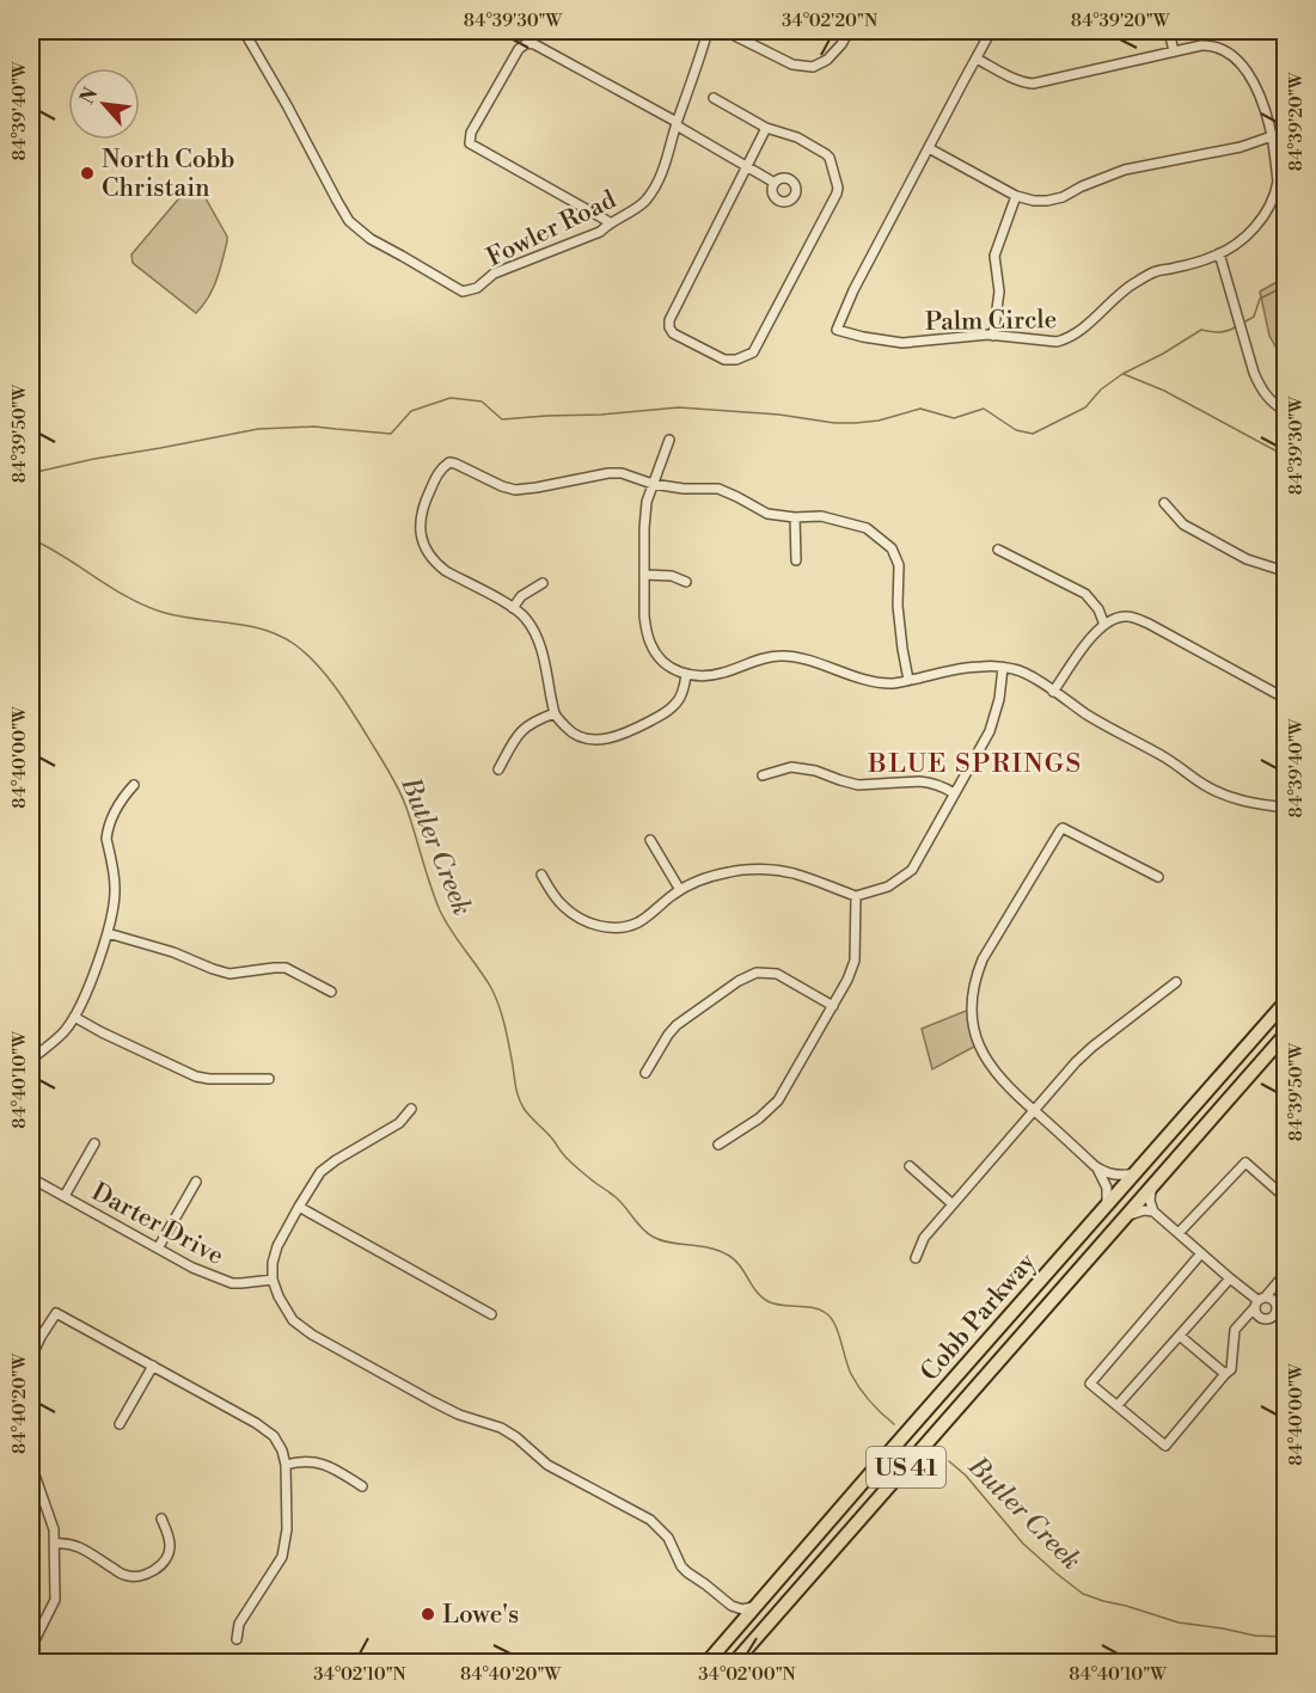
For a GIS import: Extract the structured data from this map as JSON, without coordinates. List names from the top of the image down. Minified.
{"streets":{"main road":["Cobb Parkway","US 41"],"street":["Fowler Road","Palm Circle","Darter Drive"]},"districts":["BLUE SPRINGS"],"water":["Butler Creek"],"places":["North Cobb Christain","Lowe's"],"north":"top left","coordinates":["84°39'30\"W","34°02'20\"N","84°39'20\"W","84°39'40\"W","84°39'50\"W","84°40'00\"W","84°40'10\"W","84°40'20\"W","34°02'10\"N","34°02'00\"N"]}
